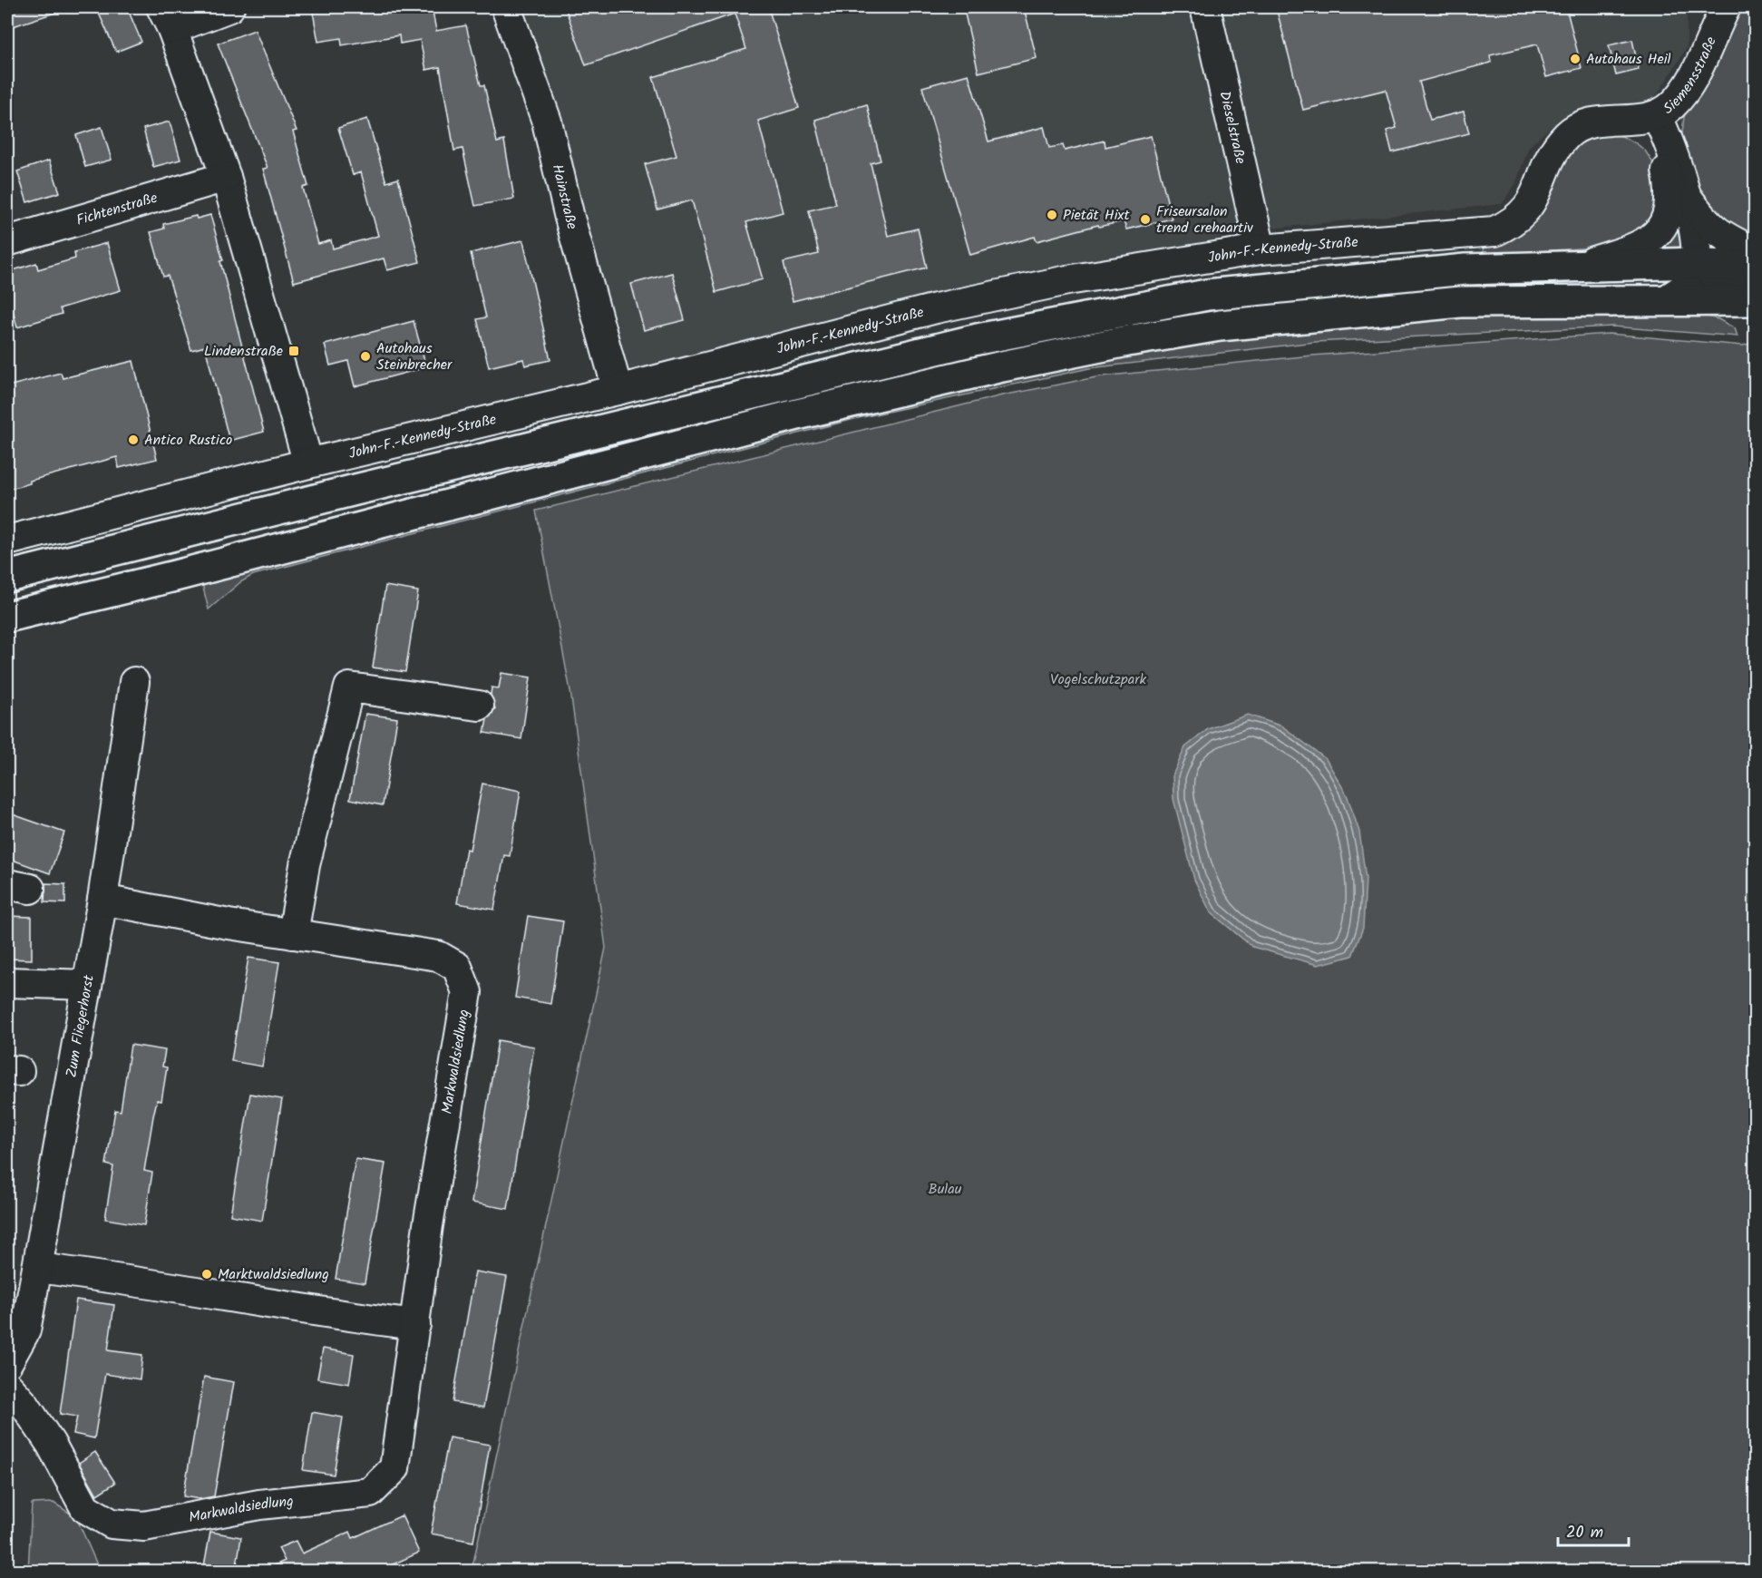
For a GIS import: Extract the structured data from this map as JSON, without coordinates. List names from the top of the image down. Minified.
{"streets":{"street":["Siemensstraße","Dieselstraße","Hainstraße","Fichtenstraße","John-F.-Kennedy-Straße","Zum Fliegerhorst","Markwaldsiedlung"]},"crossings":[["Siemensstraße","John-F.-Kennedy-Straße"],["Dieselstraße","John-F.-Kennedy-Straße"],["Hainstraße","John-F.-Kennedy-Straße"],["Zum Fliegerhorst","Markwaldsiedlung"]],"parks":["Vogelschutzpark","Bulau"],"places":{"other":["Autohaus Heil","Pietät Hixt","Friseursalon trend crehaartiv","Autohaus Steinbrecher","Antico Rustico","Marktwaldsiedlung"],"transit":["Lindenstraße"]},"scale_bar":"20 m"}
